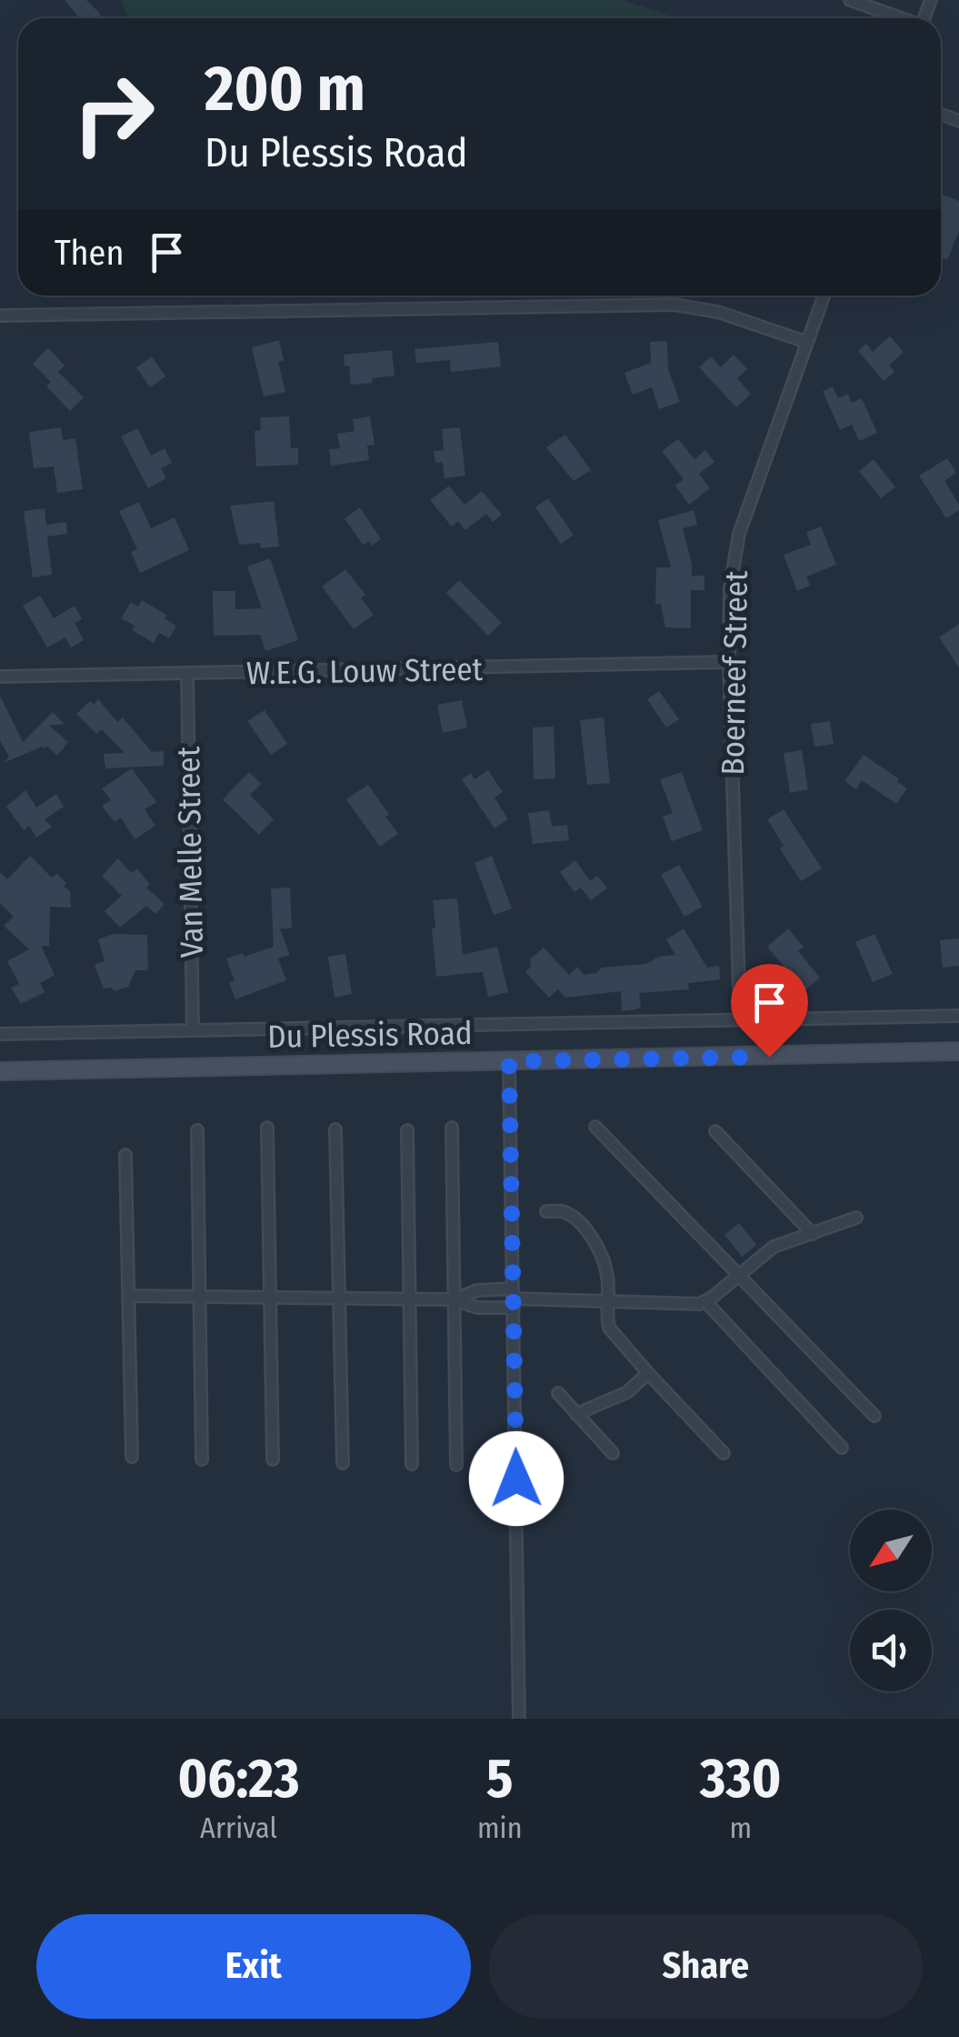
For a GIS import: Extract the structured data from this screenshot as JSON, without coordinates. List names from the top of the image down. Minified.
{"streets":{"street":["W.E.G. Louw Street","Boerneef Street","Van Melle Street","Du Plessis Road"]},"crossings":[["W.E.G. Louw Street","Boerneef Street"],["W.E.G. Louw Street","Van Melle Street"],["Boerneef Street","Du Plessis Road"],["Van Melle Street","Du Plessis Road"]],"north":"bottom left","page":{"turn":["200 m","Du Plessis Road"],"then":"Then","eta":["06:23","Arrival","5","min","330","m"],"buttons":["Exit","Share"]}}
